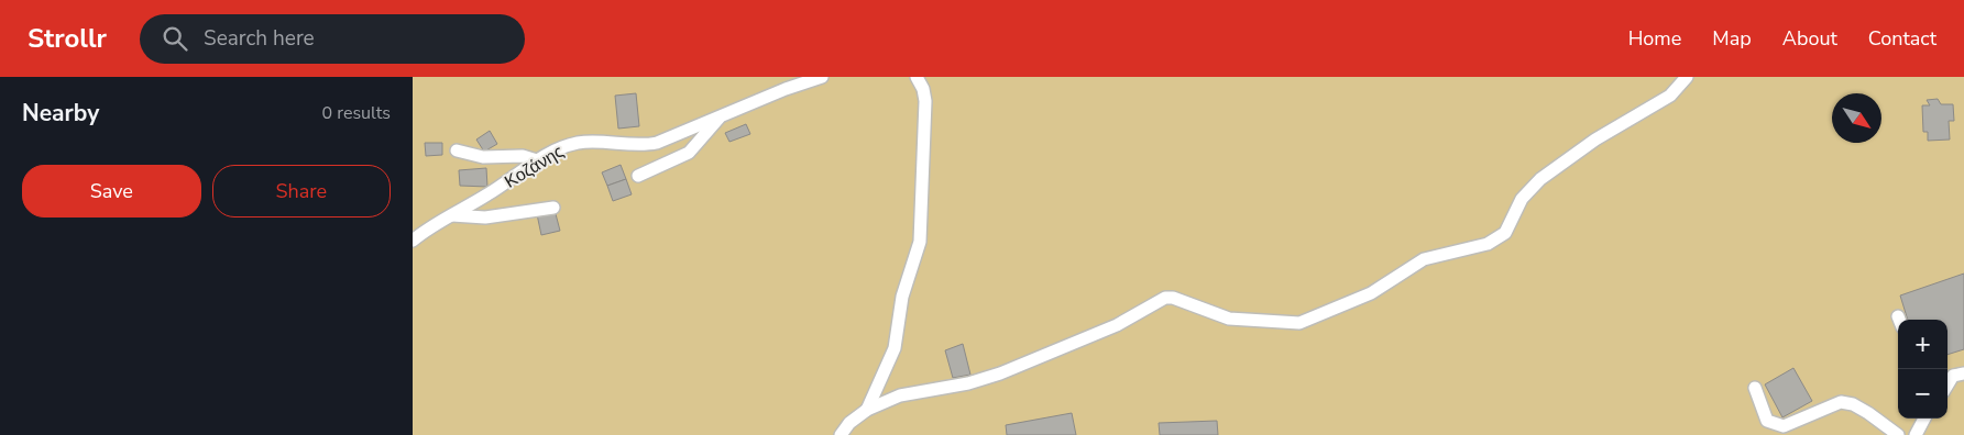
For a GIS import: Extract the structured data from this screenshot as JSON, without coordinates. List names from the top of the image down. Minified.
{"streets":{"street":["Κοζάνης"]},"north":"bottom right","page":{"header":"Strollr","search":"Search here","nav":["Home","Map","About","Contact"],"heading":["Nearby","0 results"],"buttons":["Save","Share"],"map_buttons":["+","−"]}}
